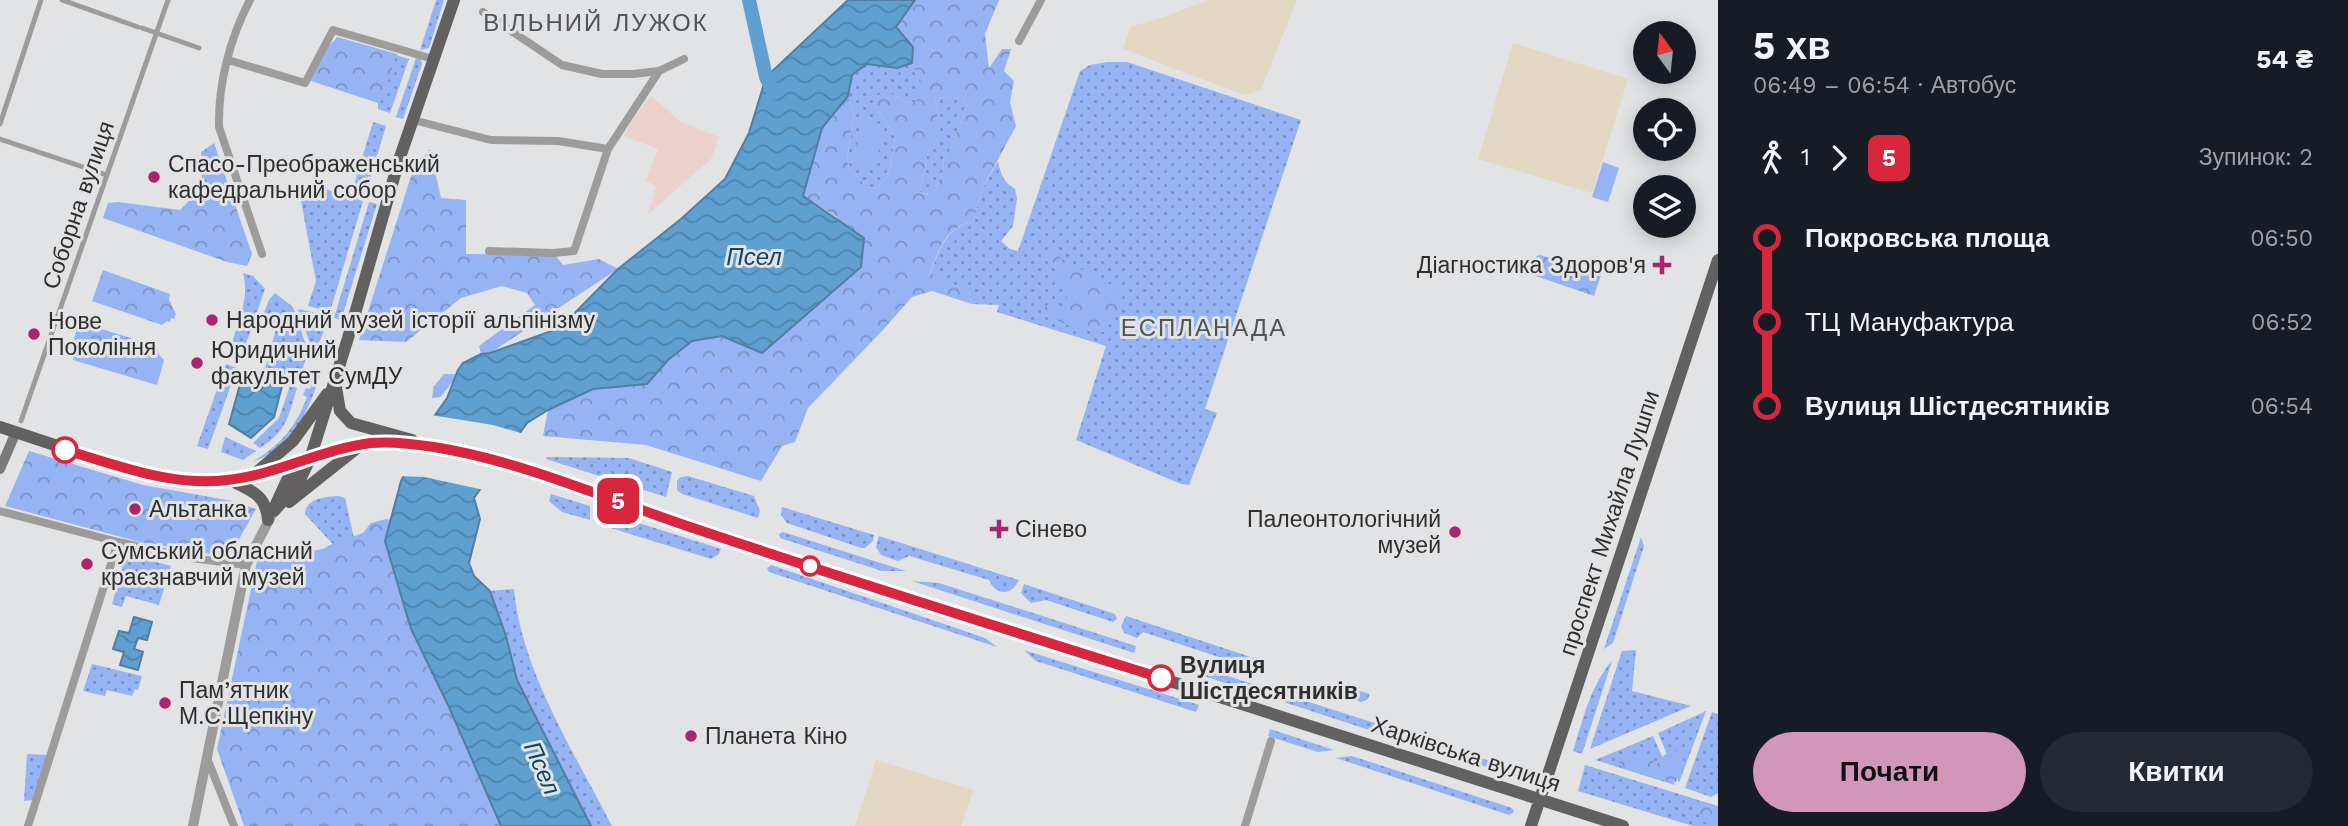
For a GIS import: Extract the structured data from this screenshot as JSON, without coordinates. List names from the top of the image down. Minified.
{"streets":{"main road":["проспект Михайла Лушпи","Харківська вулиця"],"street":["Соборна вулиця"]},"crossings":[["Соборна вулиця","Харківська вулиця"],["проспект Михайла Лушпи","Харківська вулиця"]],"districts":["ВІЛЬНИЙ ЛУЖОК","ЕСПЛАНАДА"],"water":["Псел"],"places":{"other":["Спасо-Преображенський кафедральний собор","Народний музей історії альпінізму","Нове Покоління","Юридичний факультет СумДУ","Альтанка","Палеонтологічний музей","Сумський обласний краєзнавчий музей","Вулиця Шістдесятників","Пам’ятник М.С.Щепкіну","Планета Кіно"],"health":["Діагностика Здоров'я","Сінево"]},"lines":["bus line 5"],"north":"top","page":{"on_map":"5","heading":["5 хв","06:49 – 06:54 · Автобус","54 ₴"],"legs":["1","5","Зупинок: 2"],"list":[{"name":"Покровська площа","value":"06:50"},{"name":"ТЦ Мануфактура","value":"06:52"},{"name":"Вулиця Шістдесятників","value":"06:54"}],"buttons":["Почати","Квитки"]}}
